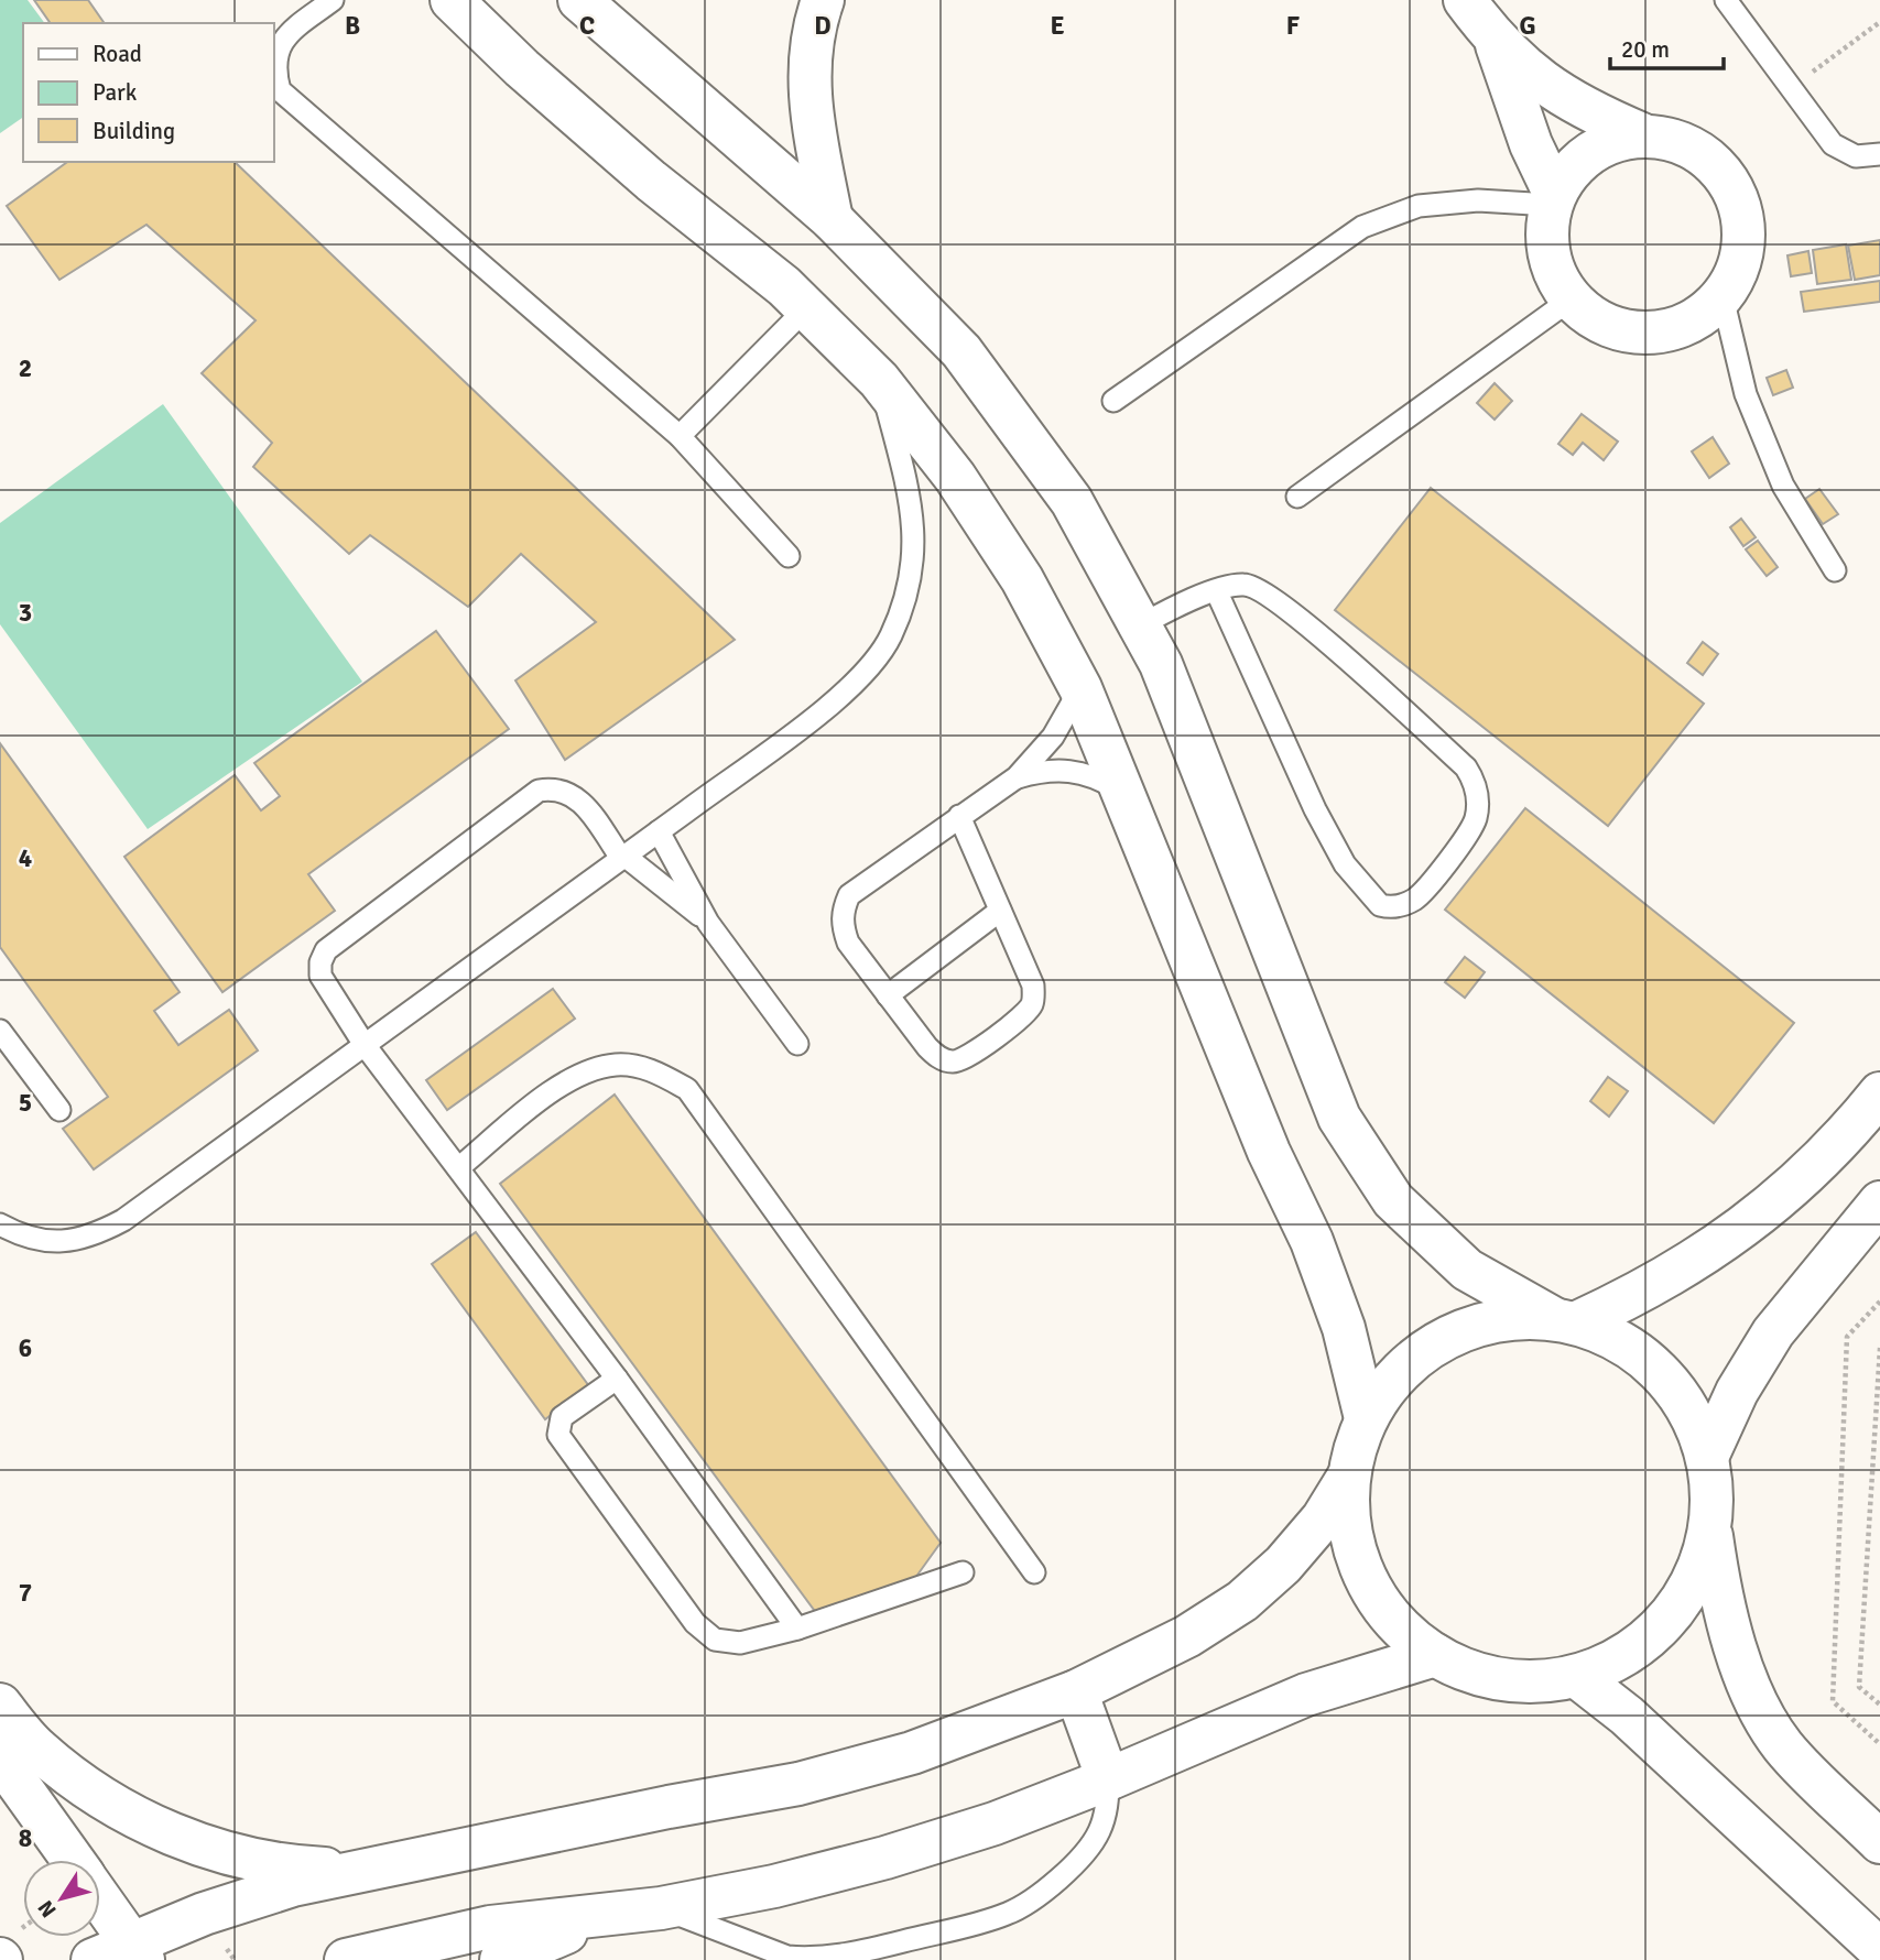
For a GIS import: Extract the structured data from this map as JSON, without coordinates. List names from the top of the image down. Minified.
{"legend":["Road","Park","Building"],"scale_bar":"20 m","north":"bottom left","grid":{"columns":["B","C","D","E","F","G"],"rows":["2","3","4","5","6","7","8"]}}
